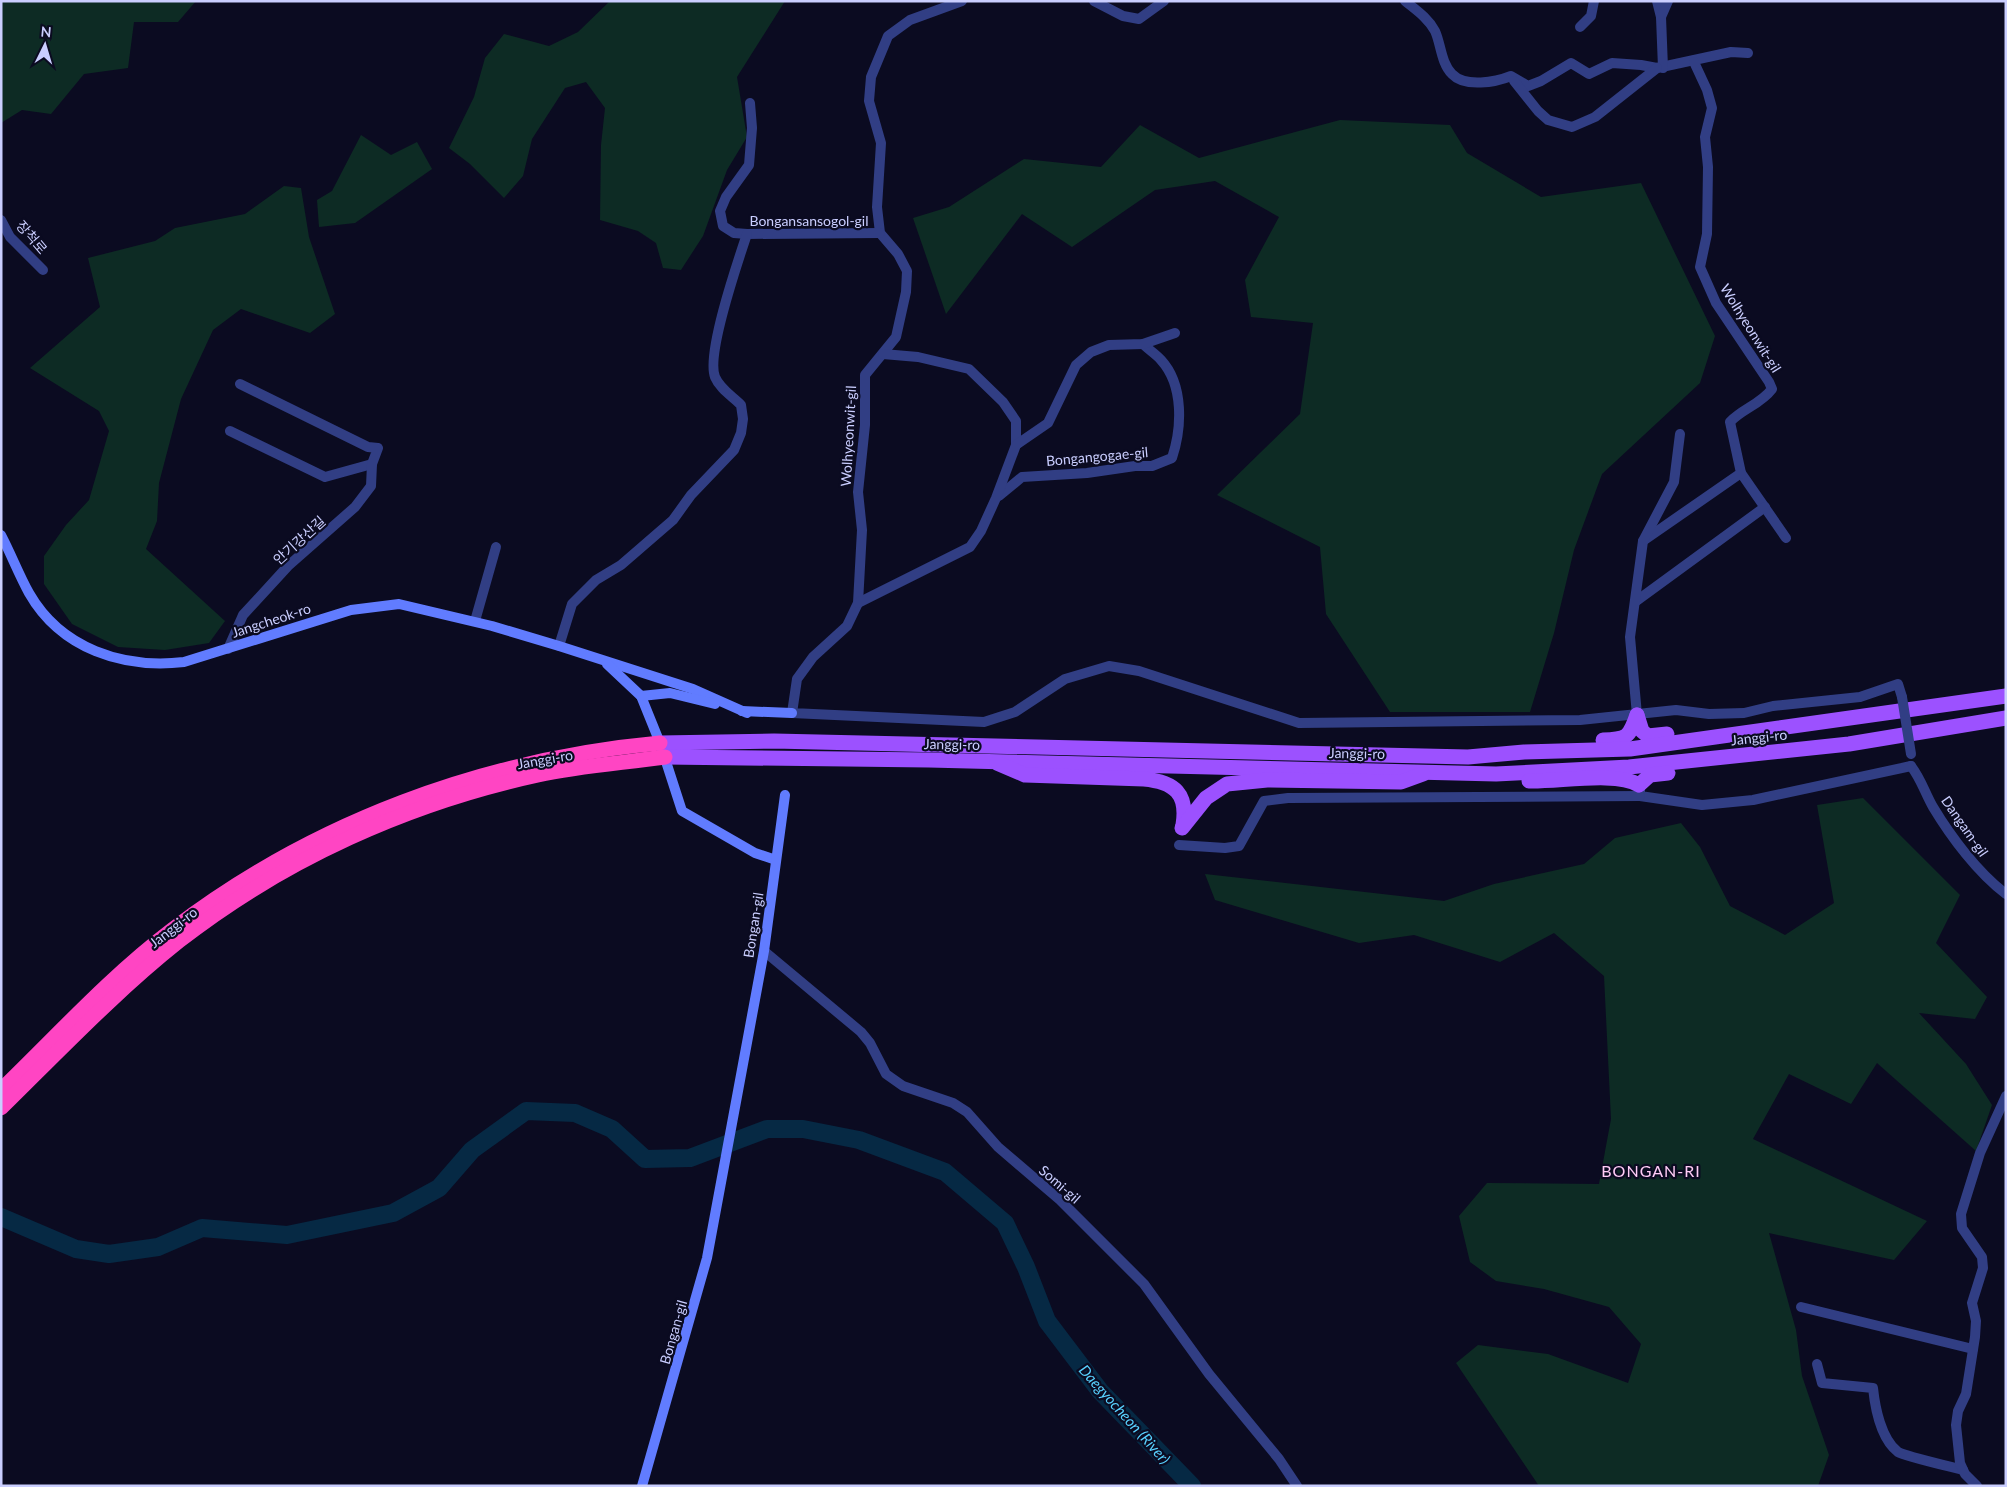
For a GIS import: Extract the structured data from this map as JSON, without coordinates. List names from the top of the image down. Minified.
{"streets":{"highway":["Janggi-ro"],"street":["Bongansansogol-gil","장척로","Wolhyeonwit-gil","Bongangogae-gil","안기강산길","Jangcheok-ro","Dangam-gil","Bongan-gil","Somi-gil"]},"crossings":[["Bongansansogol-gil","Wolhyeonwit-gil"],["Wolhyeonwit-gil","Bongangogae-gil"],["안기강산길","Jangcheok-ro"],["Bongan-gil","Somi-gil"]],"districts":["BONGAN-RI"],"water":["Daegyocheon (River)"],"north":"top"}
